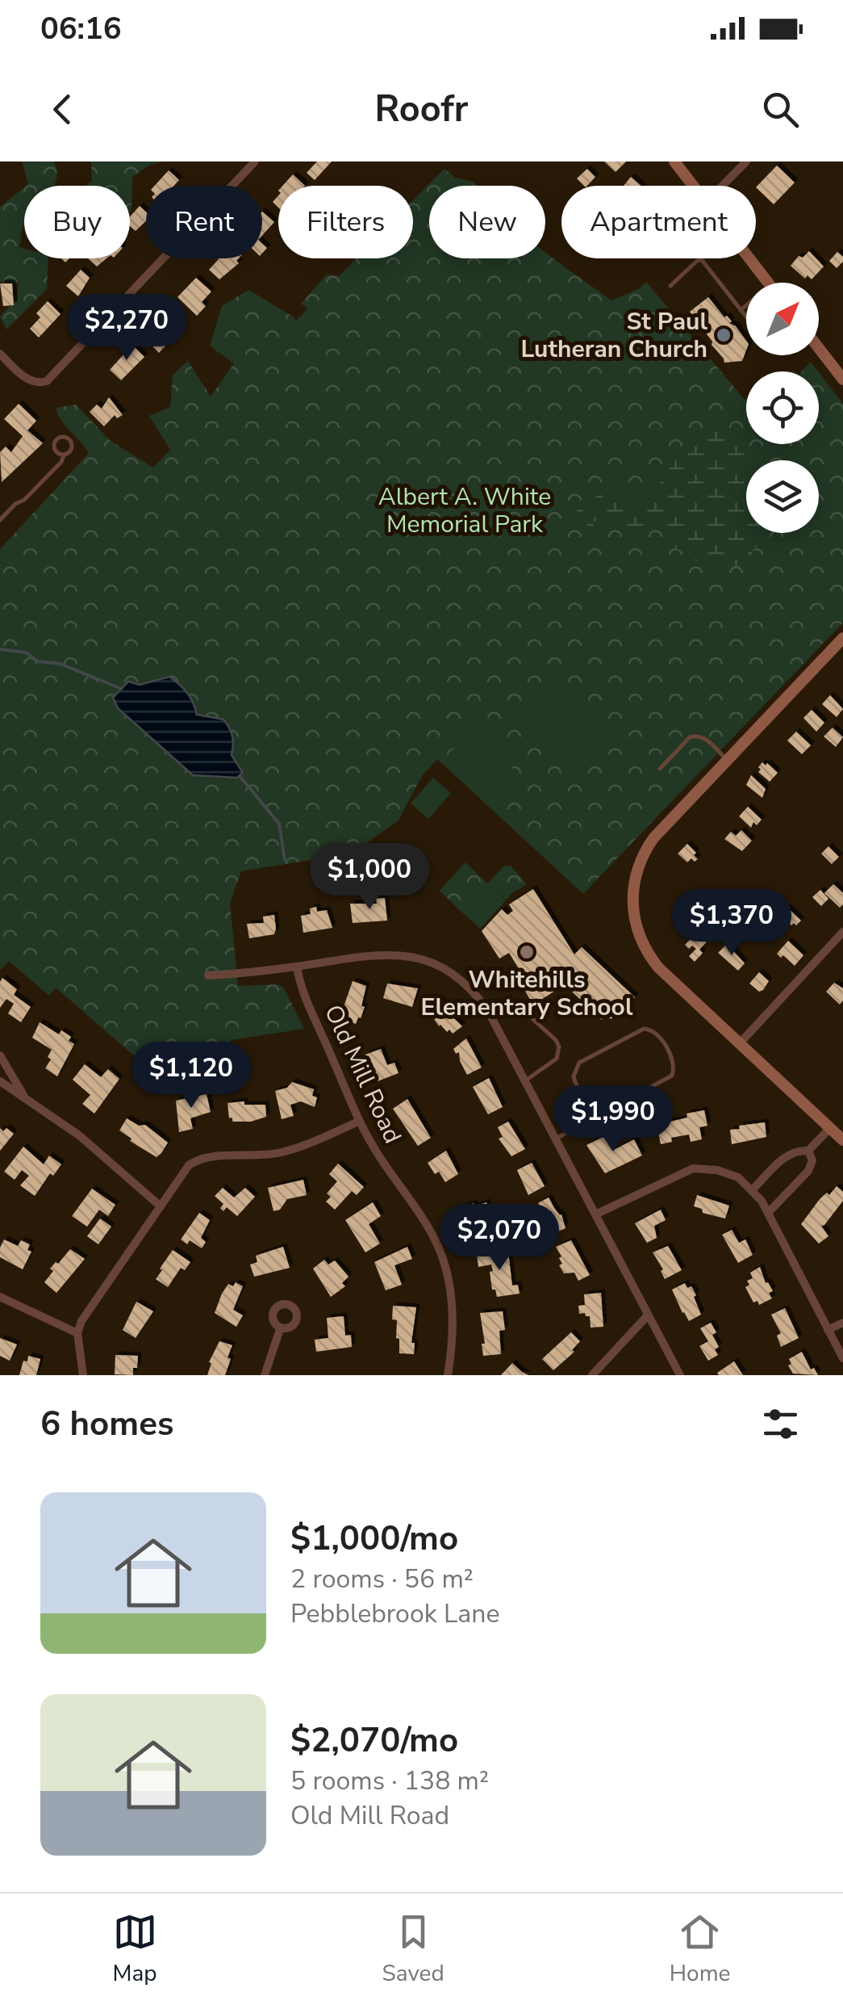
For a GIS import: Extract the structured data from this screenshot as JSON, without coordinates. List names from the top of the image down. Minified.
{"streets":{"street":["Old Mill Road"]},"parks":["Albert A. White Memorial Park"],"places":["St Paul Lutheran Church","Whitehills Elementary School"],"north":"top right","page":{"status":"06:16","header":"Roofr","chip":["Buy","Rent","Filters","New","Apartment"],"price":["$2,270","$1,000","$1,370","$1,120","$1,990","$2,070"],"heading":"6 homes","list":[{"name":"$1,000/mo","note":"2 rooms · 56 m² · Pebblebrook Lane"},{"name":"$2,070/mo","note":"5 rooms · 138 m² · Old Mill Road"}],"tabs":["Map","Saved","Home"]}}
